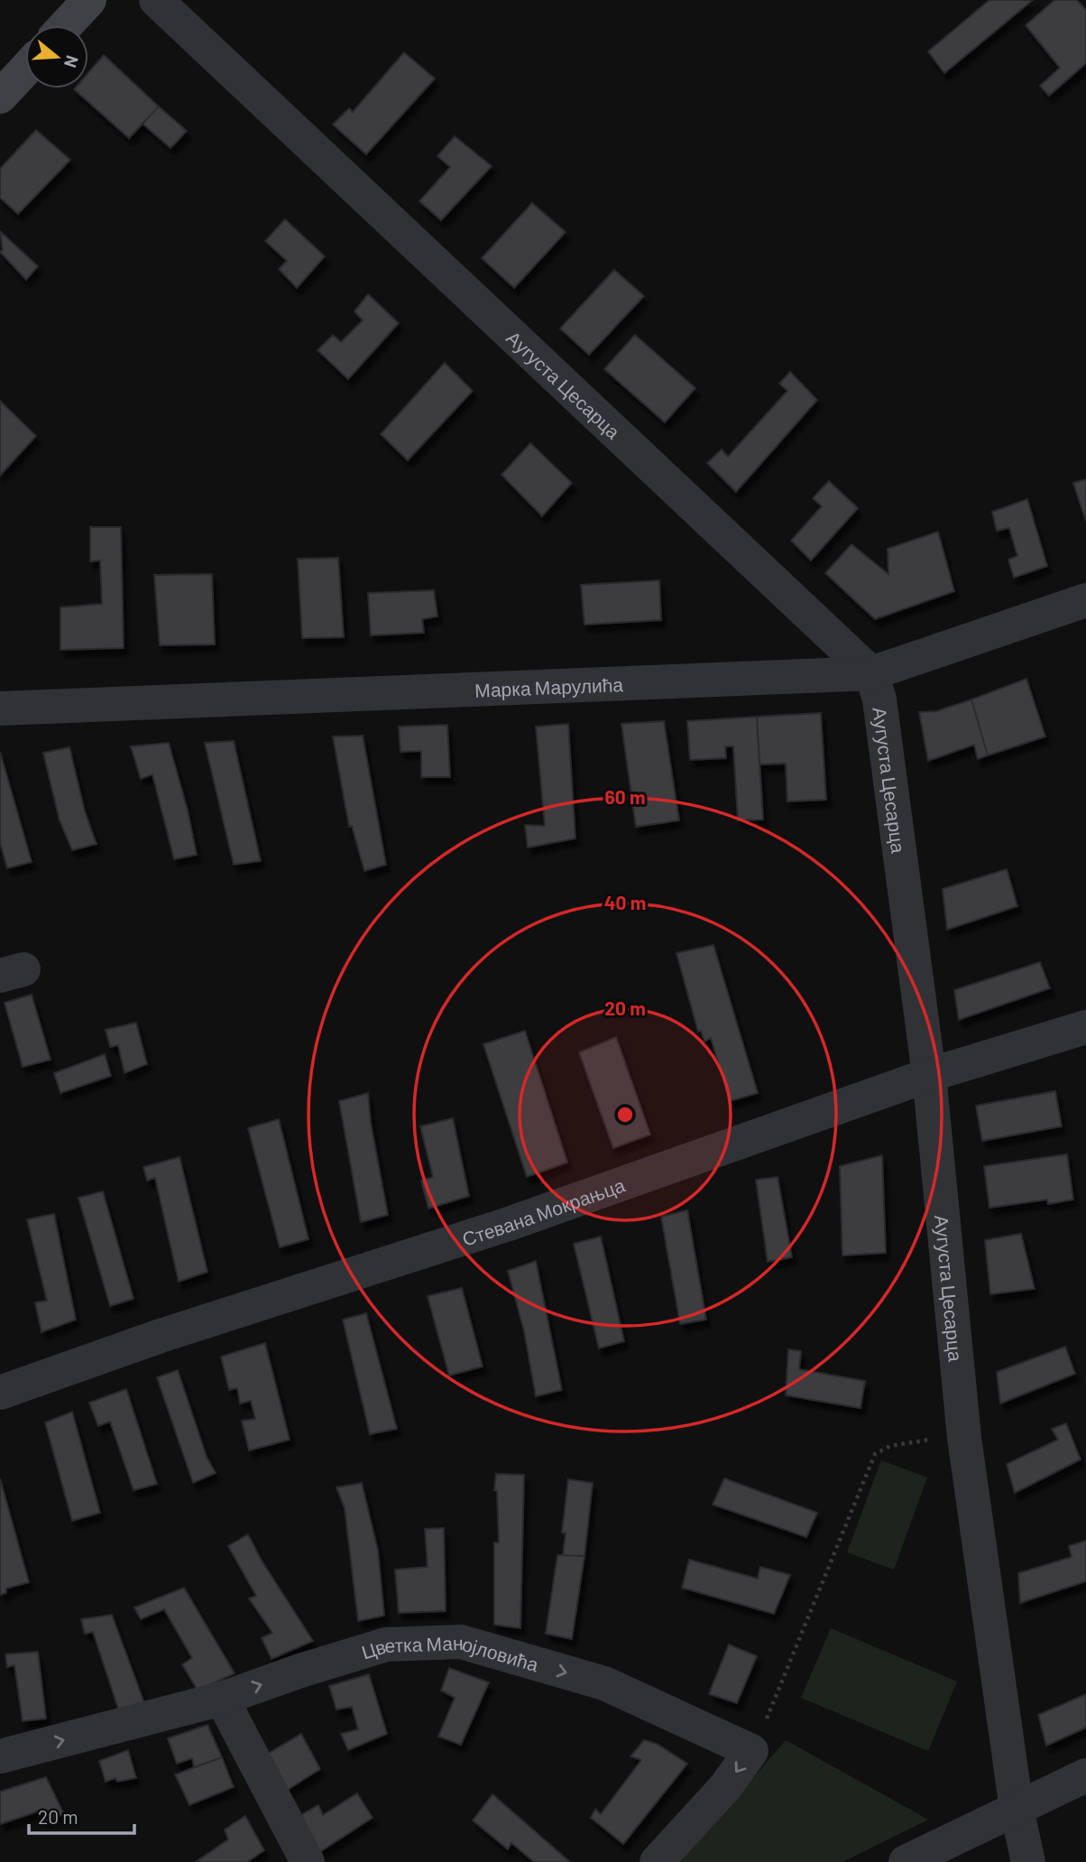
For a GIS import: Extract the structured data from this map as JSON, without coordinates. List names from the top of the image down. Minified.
{"streets":{"street":["Аугуста Цесарца","Марка Марулића","Стевана Мокрањца","Цветка Манојловића"]},"crossings":[["Аугуста Цесарца","Марка Марулића"],["Аугуста Цесарца","Стевана Мокрањца"]],"one_way":["Цветка Манојловића"],"scale_bar":"20 m","north":"right","rings":["60 m","40 m","20 m"]}
